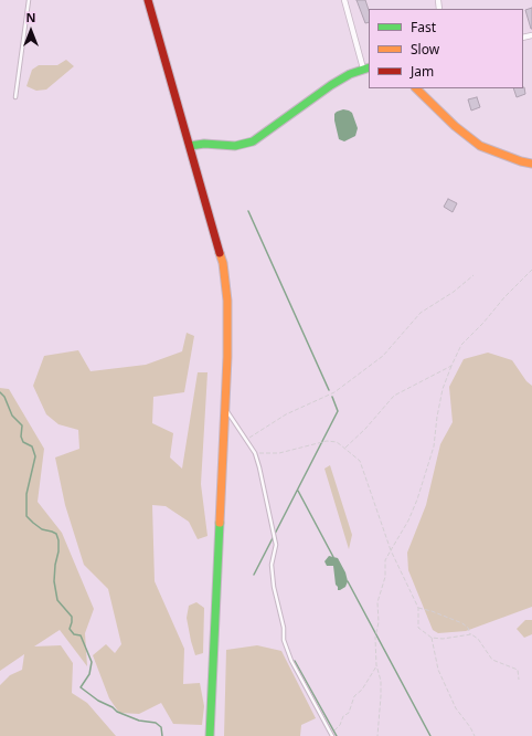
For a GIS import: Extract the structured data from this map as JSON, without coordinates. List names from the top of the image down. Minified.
{"legend":["Fast","Slow","Jam"],"north":"top"}
